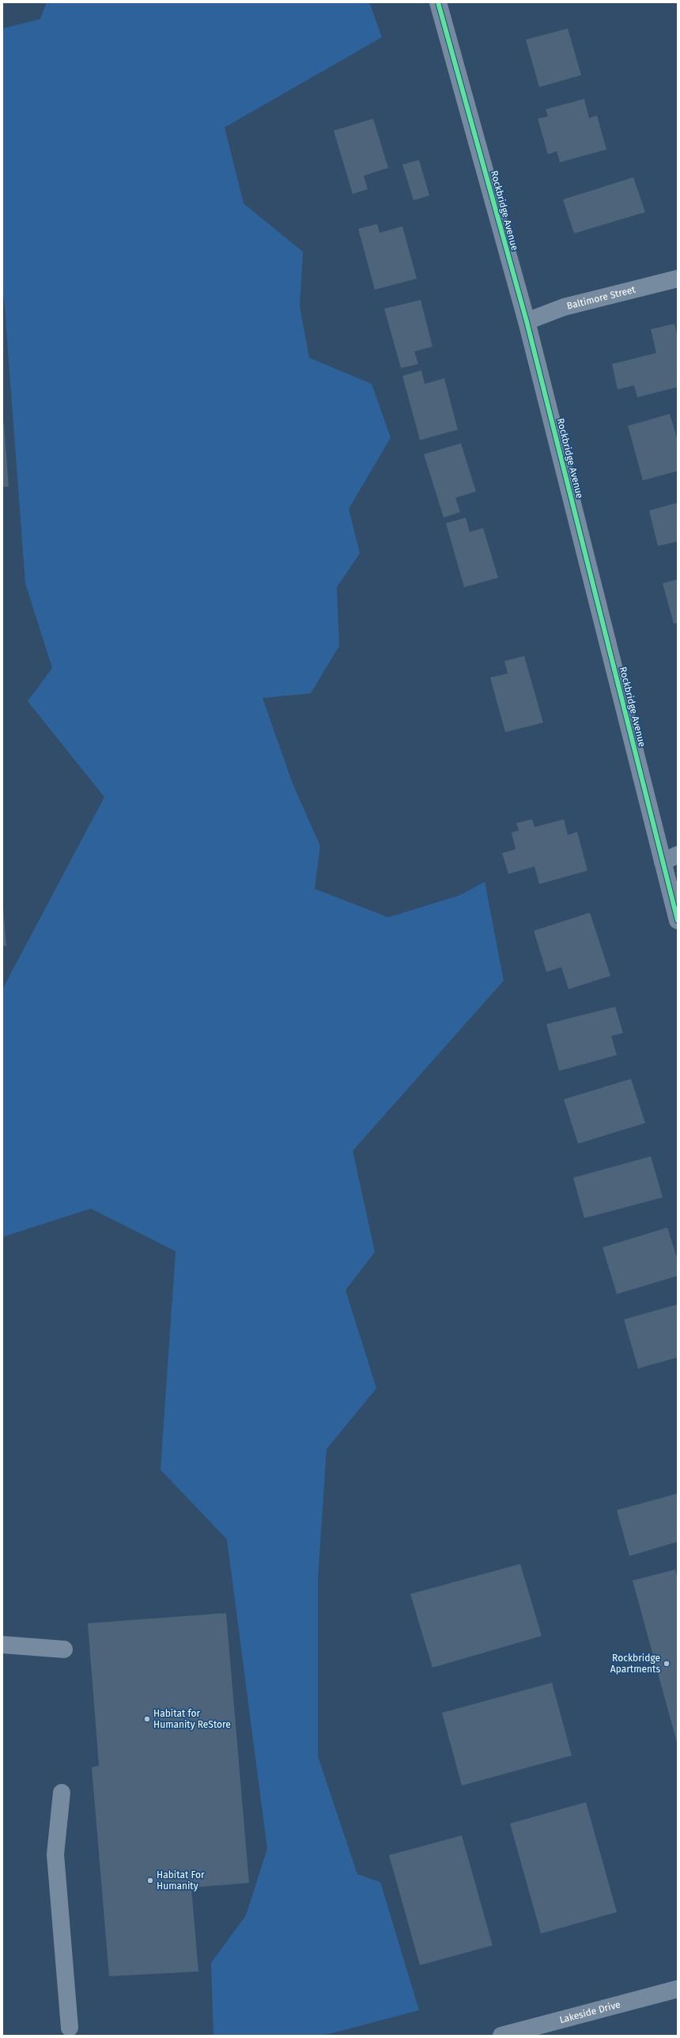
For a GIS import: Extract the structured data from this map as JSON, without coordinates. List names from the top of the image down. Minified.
{"streets":{"main road":["Lakeside Drive"],"street":["Rockbridge Avenue","Baltimore Street"]},"crossings":[["Rockbridge Avenue","Baltimore Street"]],"places":["Rockbridge Apartments","Habitat for Humanity ReStore","Habitat For Humanity"]}
